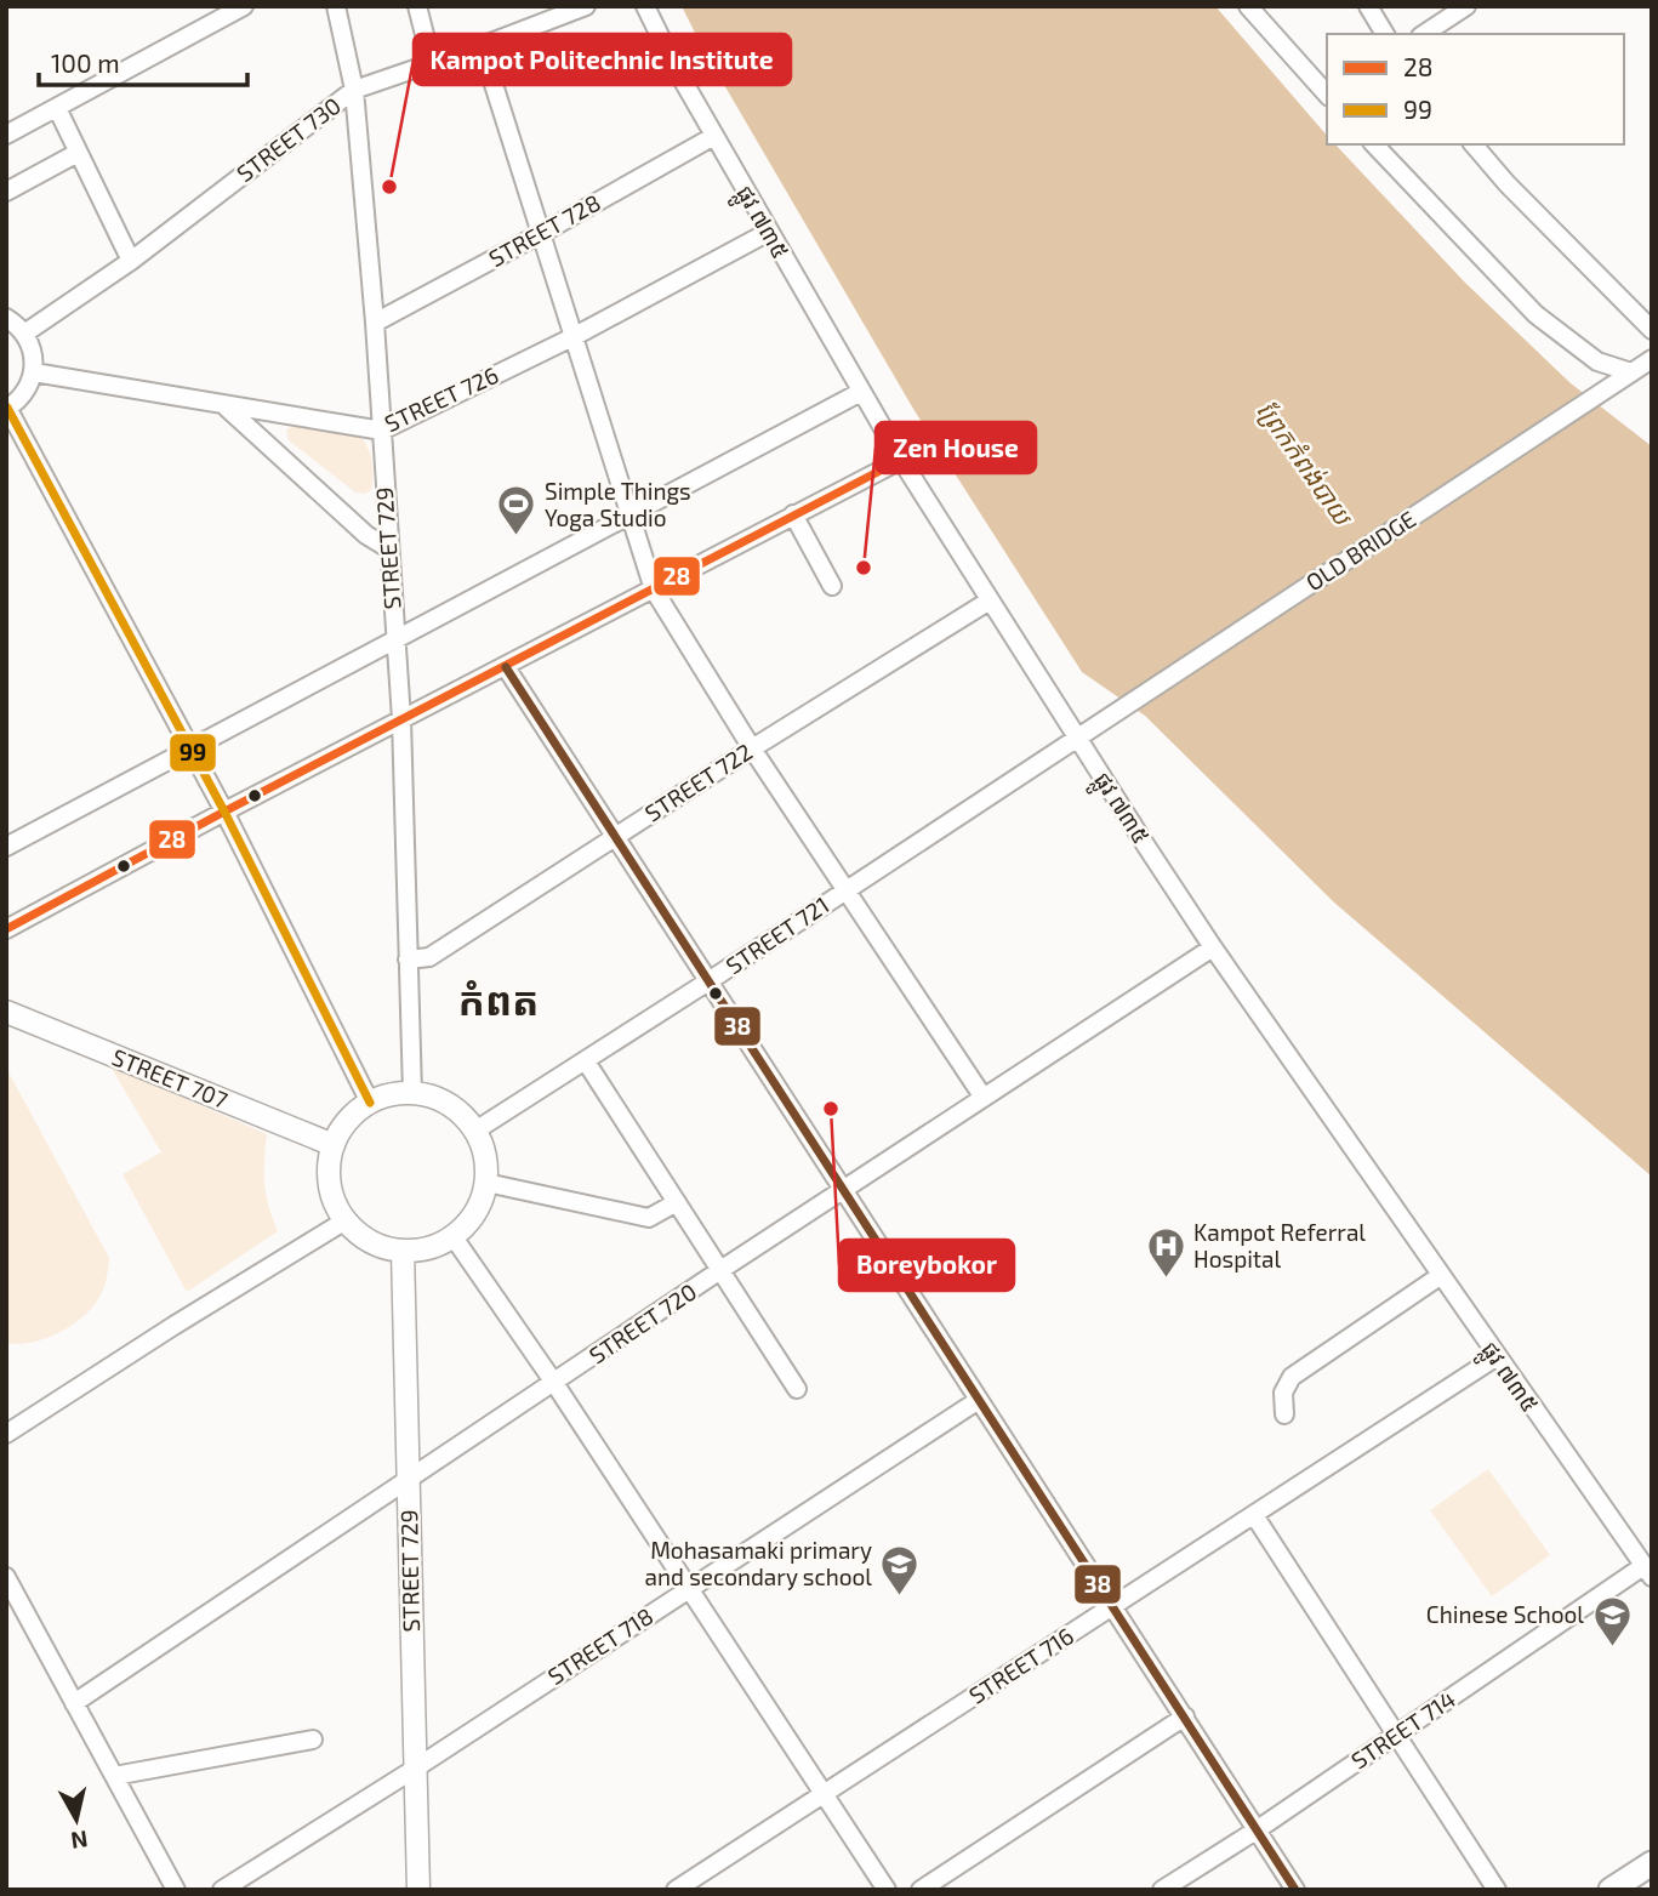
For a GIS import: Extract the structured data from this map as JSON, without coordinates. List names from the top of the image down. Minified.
{"streets":{"main road":["STREET 729","STREET 707"],"street":["STREET 730","ផ្លូវ ៧៣៥","STREET 728","STREET 726","OLD BRIDGE","STREET 722","STREET 721","STREET 720","STREET 718","STREET 716","STREET 714"]},"crossings":[["STREET 730","STREET 729"],["ផ្លូវ ៧៣៥","STREET 728"],["ផ្លូវ ៧៣៥","STREET 726"],["ផ្លូវ ៧៣៥","OLD BRIDGE"],["ផ្លូវ ៧៣៥","STREET 722"],["ផ្លូវ ៧៣៥","STREET 721"],["ផ្លូវ ៧៣៥","STREET 720"],["ផ្លូវ ៧៣៥","STREET 716"],["ផ្លូវ ៧៣៥","STREET 714"],["STREET 728","STREET 729"],["STREET 726","STREET 729"],["STREET 729","STREET 722"],["STREET 729","STREET 721"],["STREET 729","STREET 707"],["STREET 729","STREET 720"],["STREET 729","STREET 718"],["OLD BRIDGE","STREET 721"],["STREET 721","STREET 707"]],"districts":["កំពត"],"water":["ព្រែកកំពង់បាយ"],"places":{"other":["Kampot Politechnic Institute","Zen House","Boreybokor"],"sports":["Simple Things Yoga Studio"],"hospital":["Kampot Referral Hospital"],"school or university":["Mohasamaki primary and secondary school","Chinese School"]},"lines":["transit line 99","transit line 28","transit line 38"],"legend":["28","99"],"scale_bar":"100 m","north":"bottom"}
